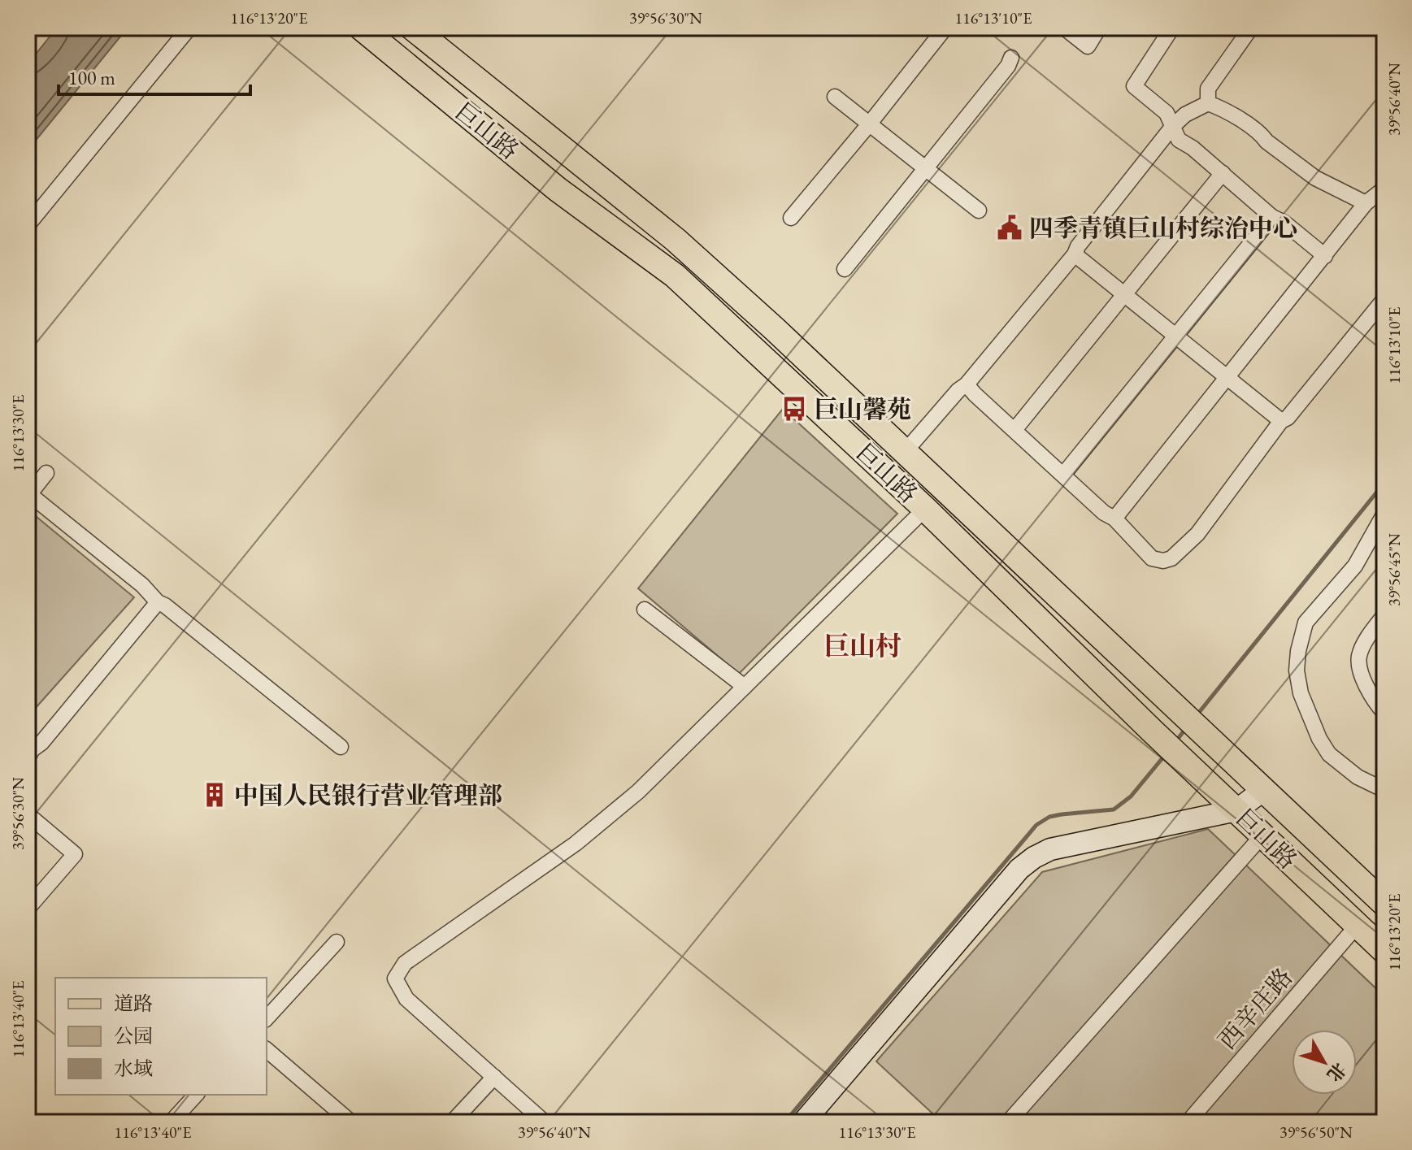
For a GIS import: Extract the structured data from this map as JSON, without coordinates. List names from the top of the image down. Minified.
{"streets":{"main road":["巨山路"],"street":["西辛庄路"]},"crossings":[["巨山路","西辛庄路"]],"districts":["巨山村"],"places":{"public building":["四季青镇巨山村综治中心"],"bus stop":["巨山馨苑"],"building":["中国人民银行营业管理部"]},"legend":["道路","公园","水域"],"scale_bar":"100 m","north":"bottom right","coordinates":["116°13'20\"E","39°56'30\"N","116°13'10\"E","39°56'40\"N","116°13'30\"E","39°56'45\"N","116°13'40\"E","39°56'50\"N"]}
